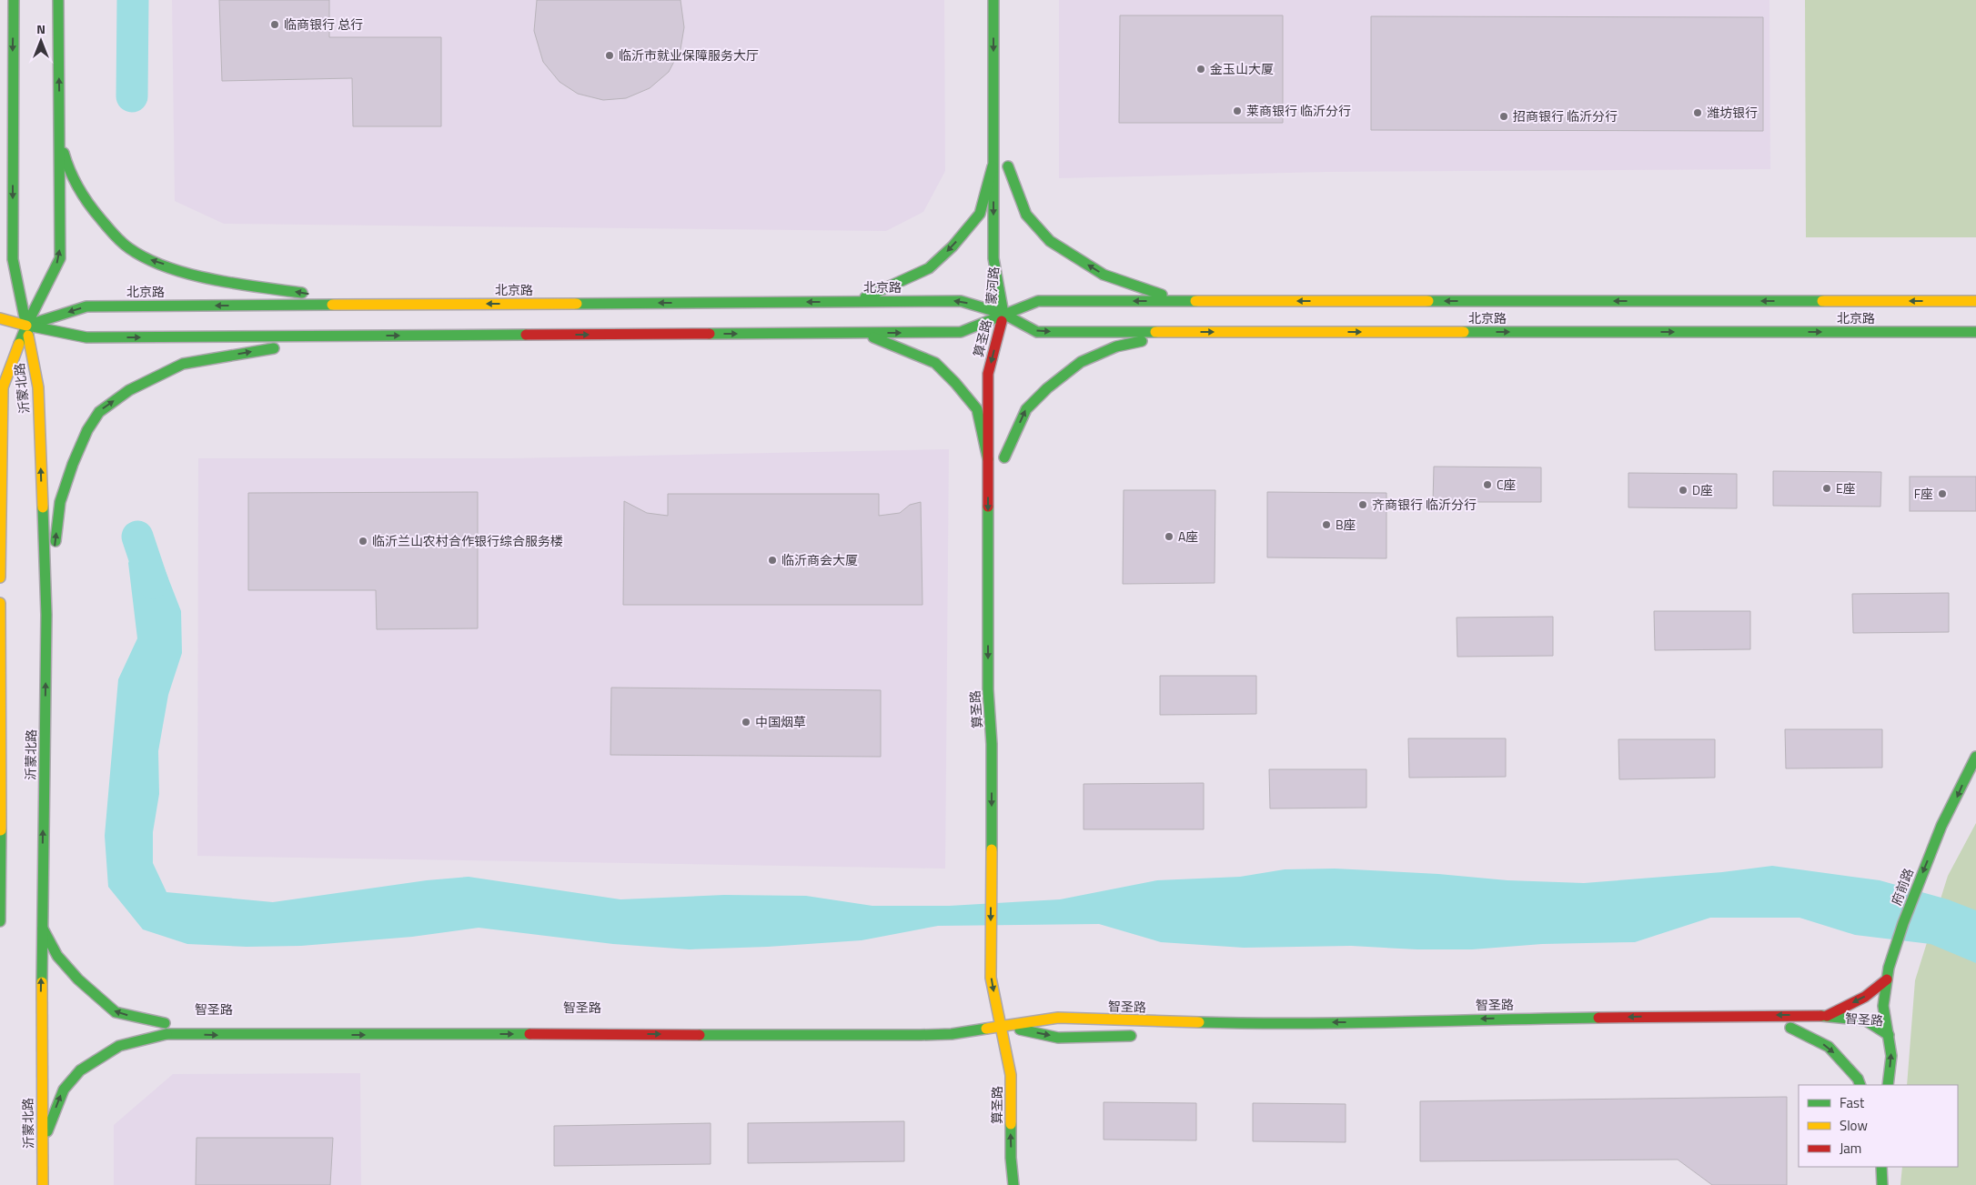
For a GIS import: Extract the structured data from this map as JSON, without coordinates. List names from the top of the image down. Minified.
{"streets":{"main road":["蒙河路","北京路","算圣路","沂蒙北路","府前路","智圣路"]},"crossings":[["蒙河路","北京路"],["蒙河路","算圣路"],["北京路","算圣路"],["北京路","沂蒙北路"],["算圣路","智圣路"],["沂蒙北路","智圣路"],["府前路","智圣路"]],"one_way":["蒙河路"],"places":["临商银行 总行","临沂市就业保障服务大厅","金玉山大厦","莱商银行 临沂分行","潍坊银行","招商银行 临沂分行","C座","E座","D座","F座","齐商银行 临沂分行","B座","A座","临沂兰山农村合作银行综合服务楼","临沂商会大厦","中国烟草"],"legend":["Fast","Slow","Jam"],"north":"top"}
